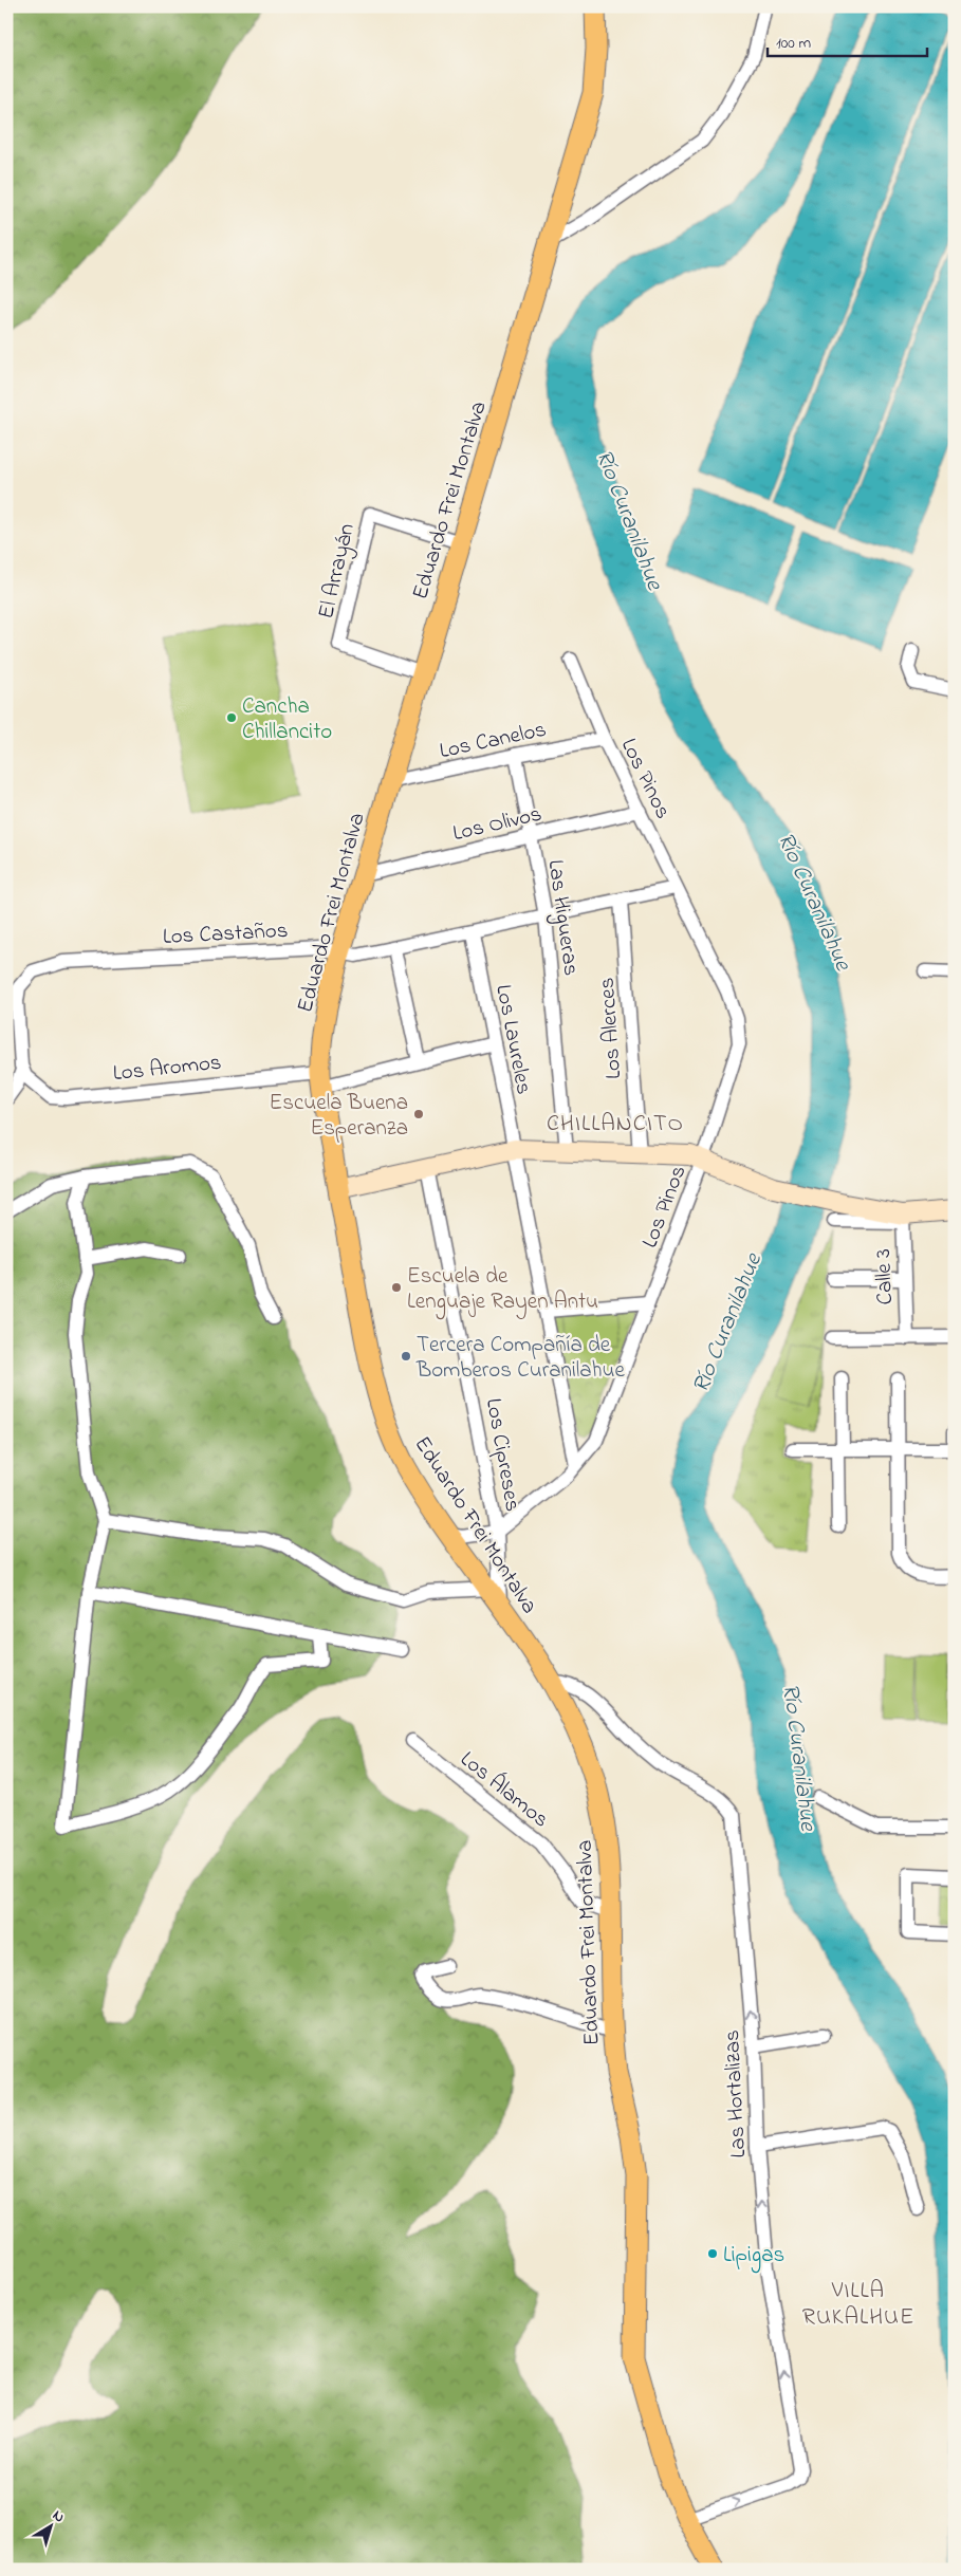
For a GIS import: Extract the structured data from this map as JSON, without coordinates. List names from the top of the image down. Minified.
{"streets":{"main road":["Eduardo Frei Montalva"],"street":["El Arrayán","Los Canelos","Los Pinos","Los Olivos","Las Higueras","Los Castaños","Los Alerces","Los Laureles","Los Aromos","Calle 3","Los Cipreses","Los Álamos","Las Hortalizas"]},"crossings":[["Eduardo Frei Montalva","El Arrayán"],["Eduardo Frei Montalva","Los Canelos"],["Eduardo Frei Montalva","Los Olivos"],["Eduardo Frei Montalva","Los Castaños"],["Eduardo Frei Montalva","Los Aromos"],["Eduardo Frei Montalva","Los Álamos"],["Eduardo Frei Montalva","Las Hortalizas"],["Los Canelos","Los Pinos"],["Los Canelos","Las Higueras"],["Los Pinos","Los Olivos"],["Los Pinos","Los Castaños"],["Los Pinos","Los Laureles"],["Los Pinos","Los Cipreses"],["Los Olivos","Las Higueras"],["Las Higueras","Los Castaños"],["Los Castaños","Los Alerces"],["Los Castaños","Los Laureles"],["Los Castaños","Los Aromos"],["Los Laureles","Los Aromos"]],"one_way":["Las Hortalizas"],"districts":["CHILLANCITO","VILLA RUKALHUE"],"water":["Río Curanilahue"],"places":["Cancha Chillancito","Escuela Buena Esperanza","Escuela de Lenguaje Rayen Antu","Tercera Compañía de Bomberos Curanilahue","Lipigas"],"scale_bar":"100 m","north":"top right"}
